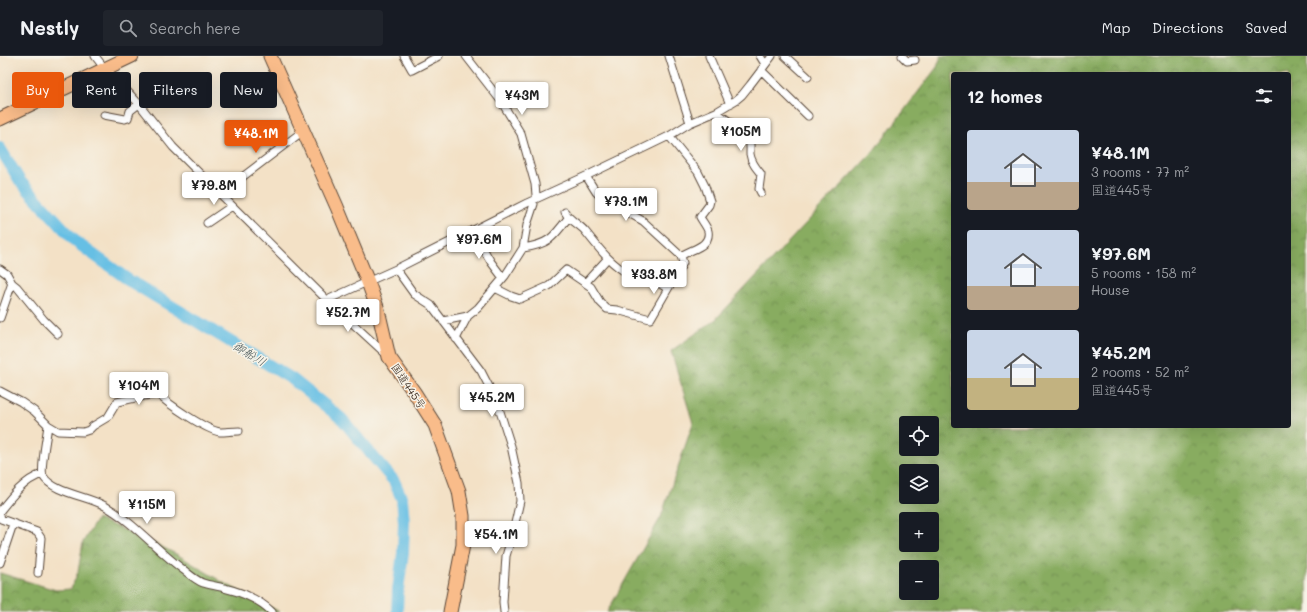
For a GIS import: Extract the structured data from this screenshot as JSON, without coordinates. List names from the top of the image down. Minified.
{"streets":{"highway":["国道445号"]},"water":["御船川"],"page":{"header":"Nestly","search":"Search here","nav":["Map","Directions","Saved"],"chip":["Buy","Rent","Filters","New"],"heading":"12 homes","price":["¥43M","¥105M","¥48.1M","¥79.8M","¥73.1M","¥97.6M","¥33.8M","¥52.7M","¥104M","¥45.2M","¥115M","¥54.1M"],"list":[{"name":"¥48.1M","note":"3 rooms · 77 m² · 国道445号"},{"name":"¥97.6M","note":"5 rooms · 158 m² · House"},{"name":"¥45.2M","note":"2 rooms · 52 m² · 国道445号"}],"map_buttons":["+","−"]}}
